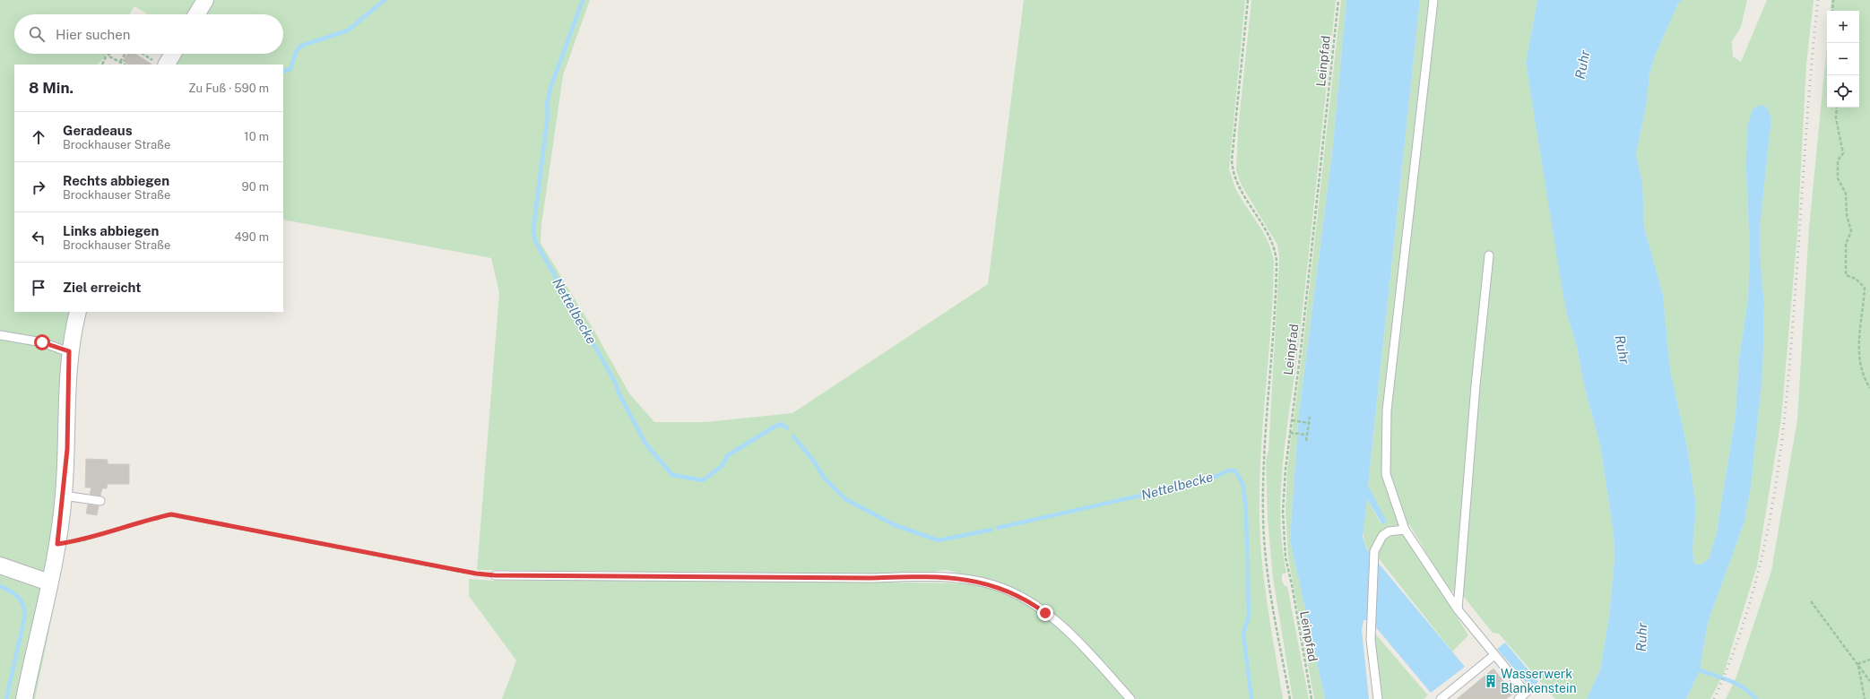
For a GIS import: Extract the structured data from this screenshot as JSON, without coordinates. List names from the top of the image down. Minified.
{"streets":{"path":["Leinpfad"]},"water":["Ruhr","Nettelbecke"],"places":{"building":["Wasserwerk Blankenstein"]},"page":{"map_buttons":["+","−"],"search":"Hier suchen","heading":["8 Min.","Zu Fuß · 590 m"],"list":[["Geradeaus","Brockhauser Straße","10 m"],["Rechts abbiegen","Brockhauser Straße","90 m"],["Links abbiegen","Brockhauser Straße","490 m"],"Ziel erreicht"]}}
